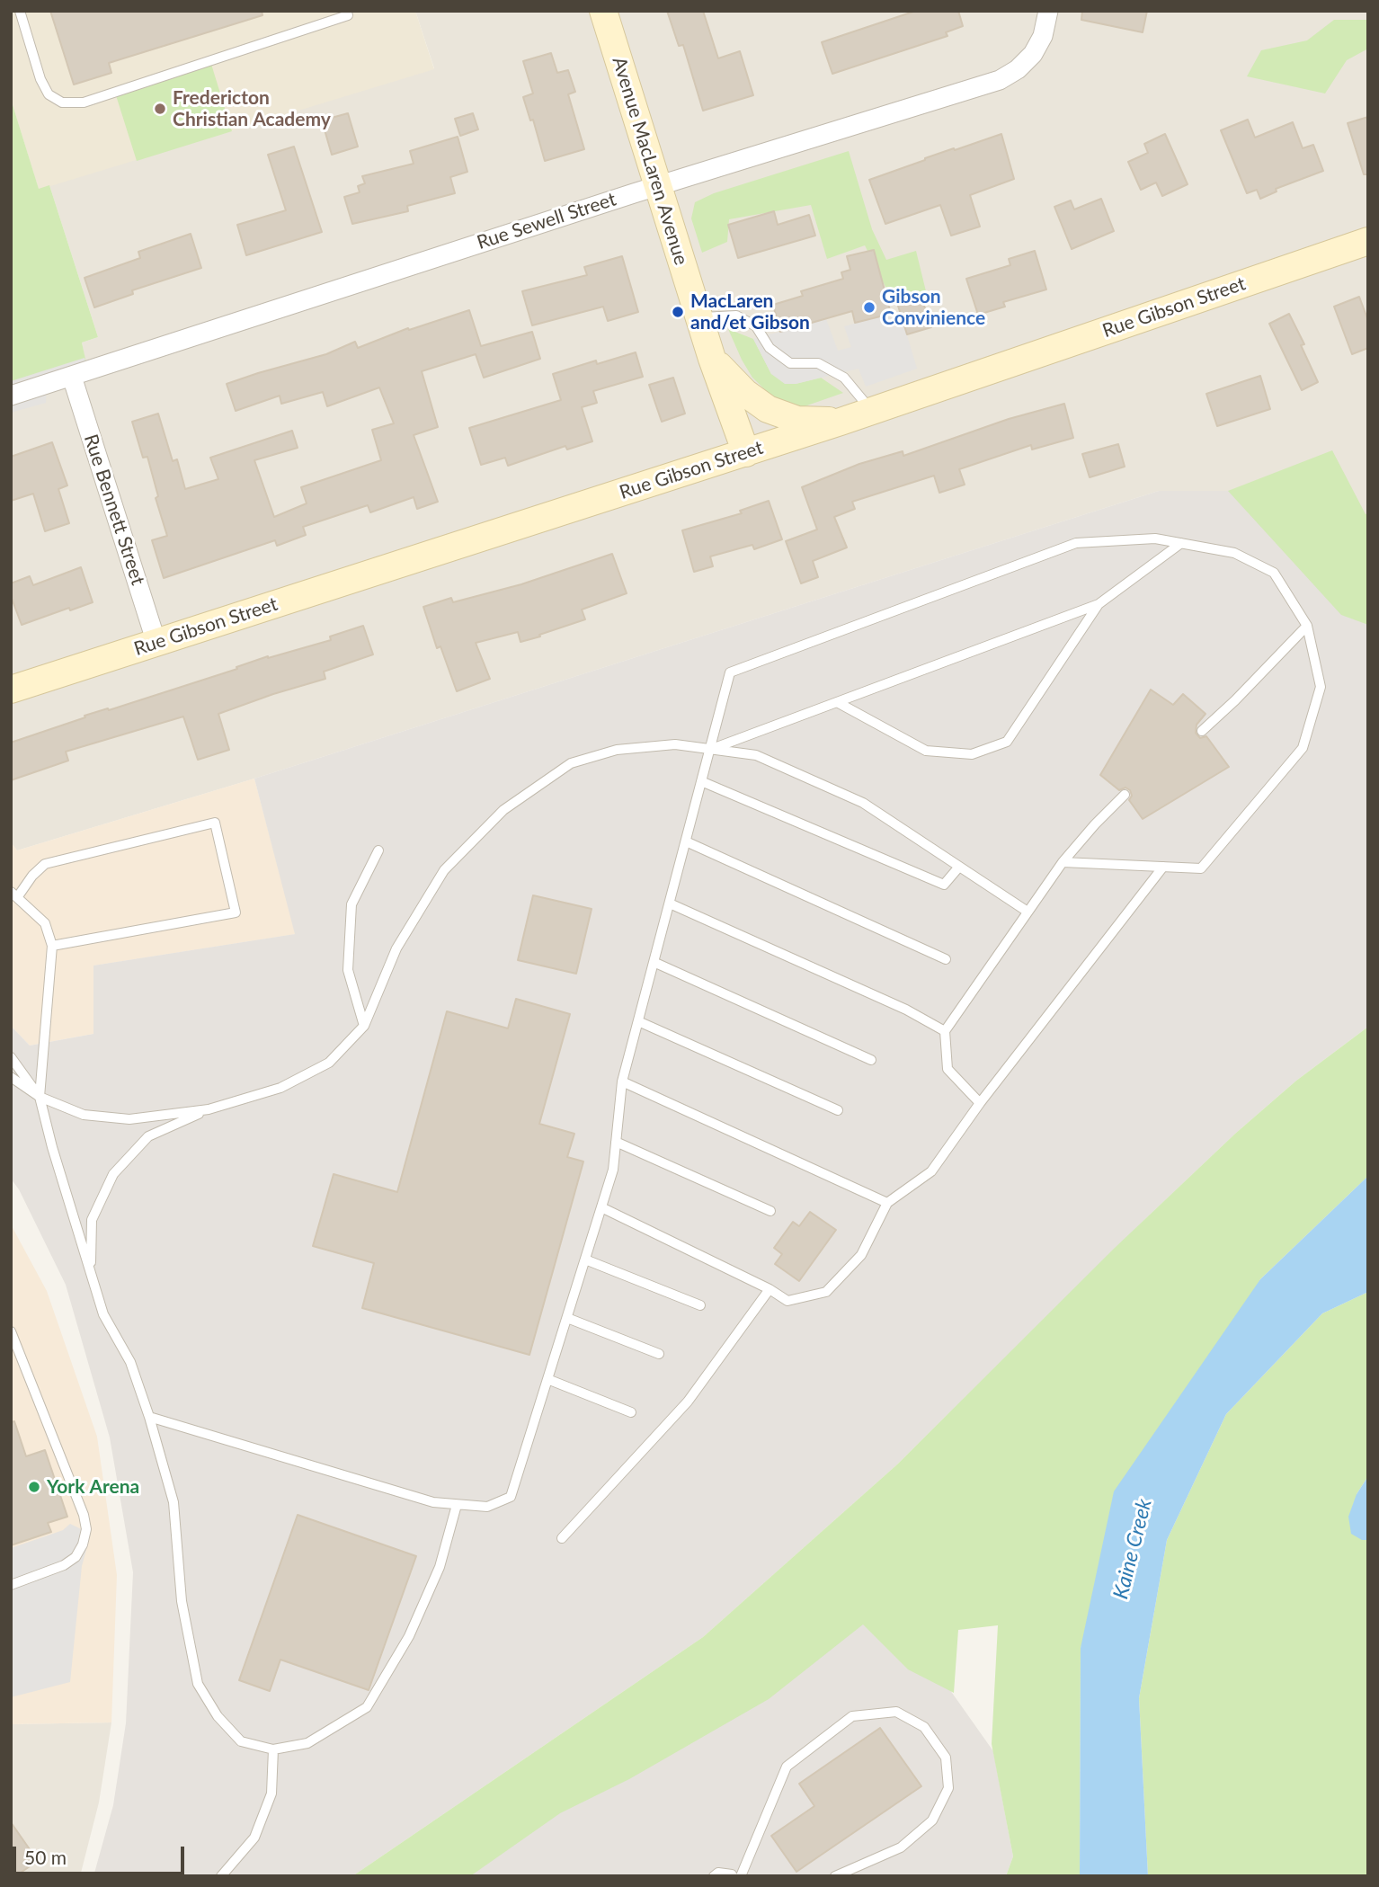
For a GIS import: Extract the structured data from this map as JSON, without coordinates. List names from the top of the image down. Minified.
{"streets":{"main road":["Avenue MacLaren Avenue","Rue Gibson Street"],"street":["Rue Sewell Street","Rue Bennett Street"]},"crossings":[["Avenue MacLaren Avenue","Rue Sewell Street"],["Avenue MacLaren Avenue","Rue Gibson Street"],["Rue Sewell Street","Rue Bennett Street"],["Rue Gibson Street","Rue Bennett Street"]],"water":["Kaine Creek"],"places":["Fredericton Christian Academy","Gibson Convinience","MacLaren and/et Gibson","York Arena"],"scale_bar":"50 m"}
